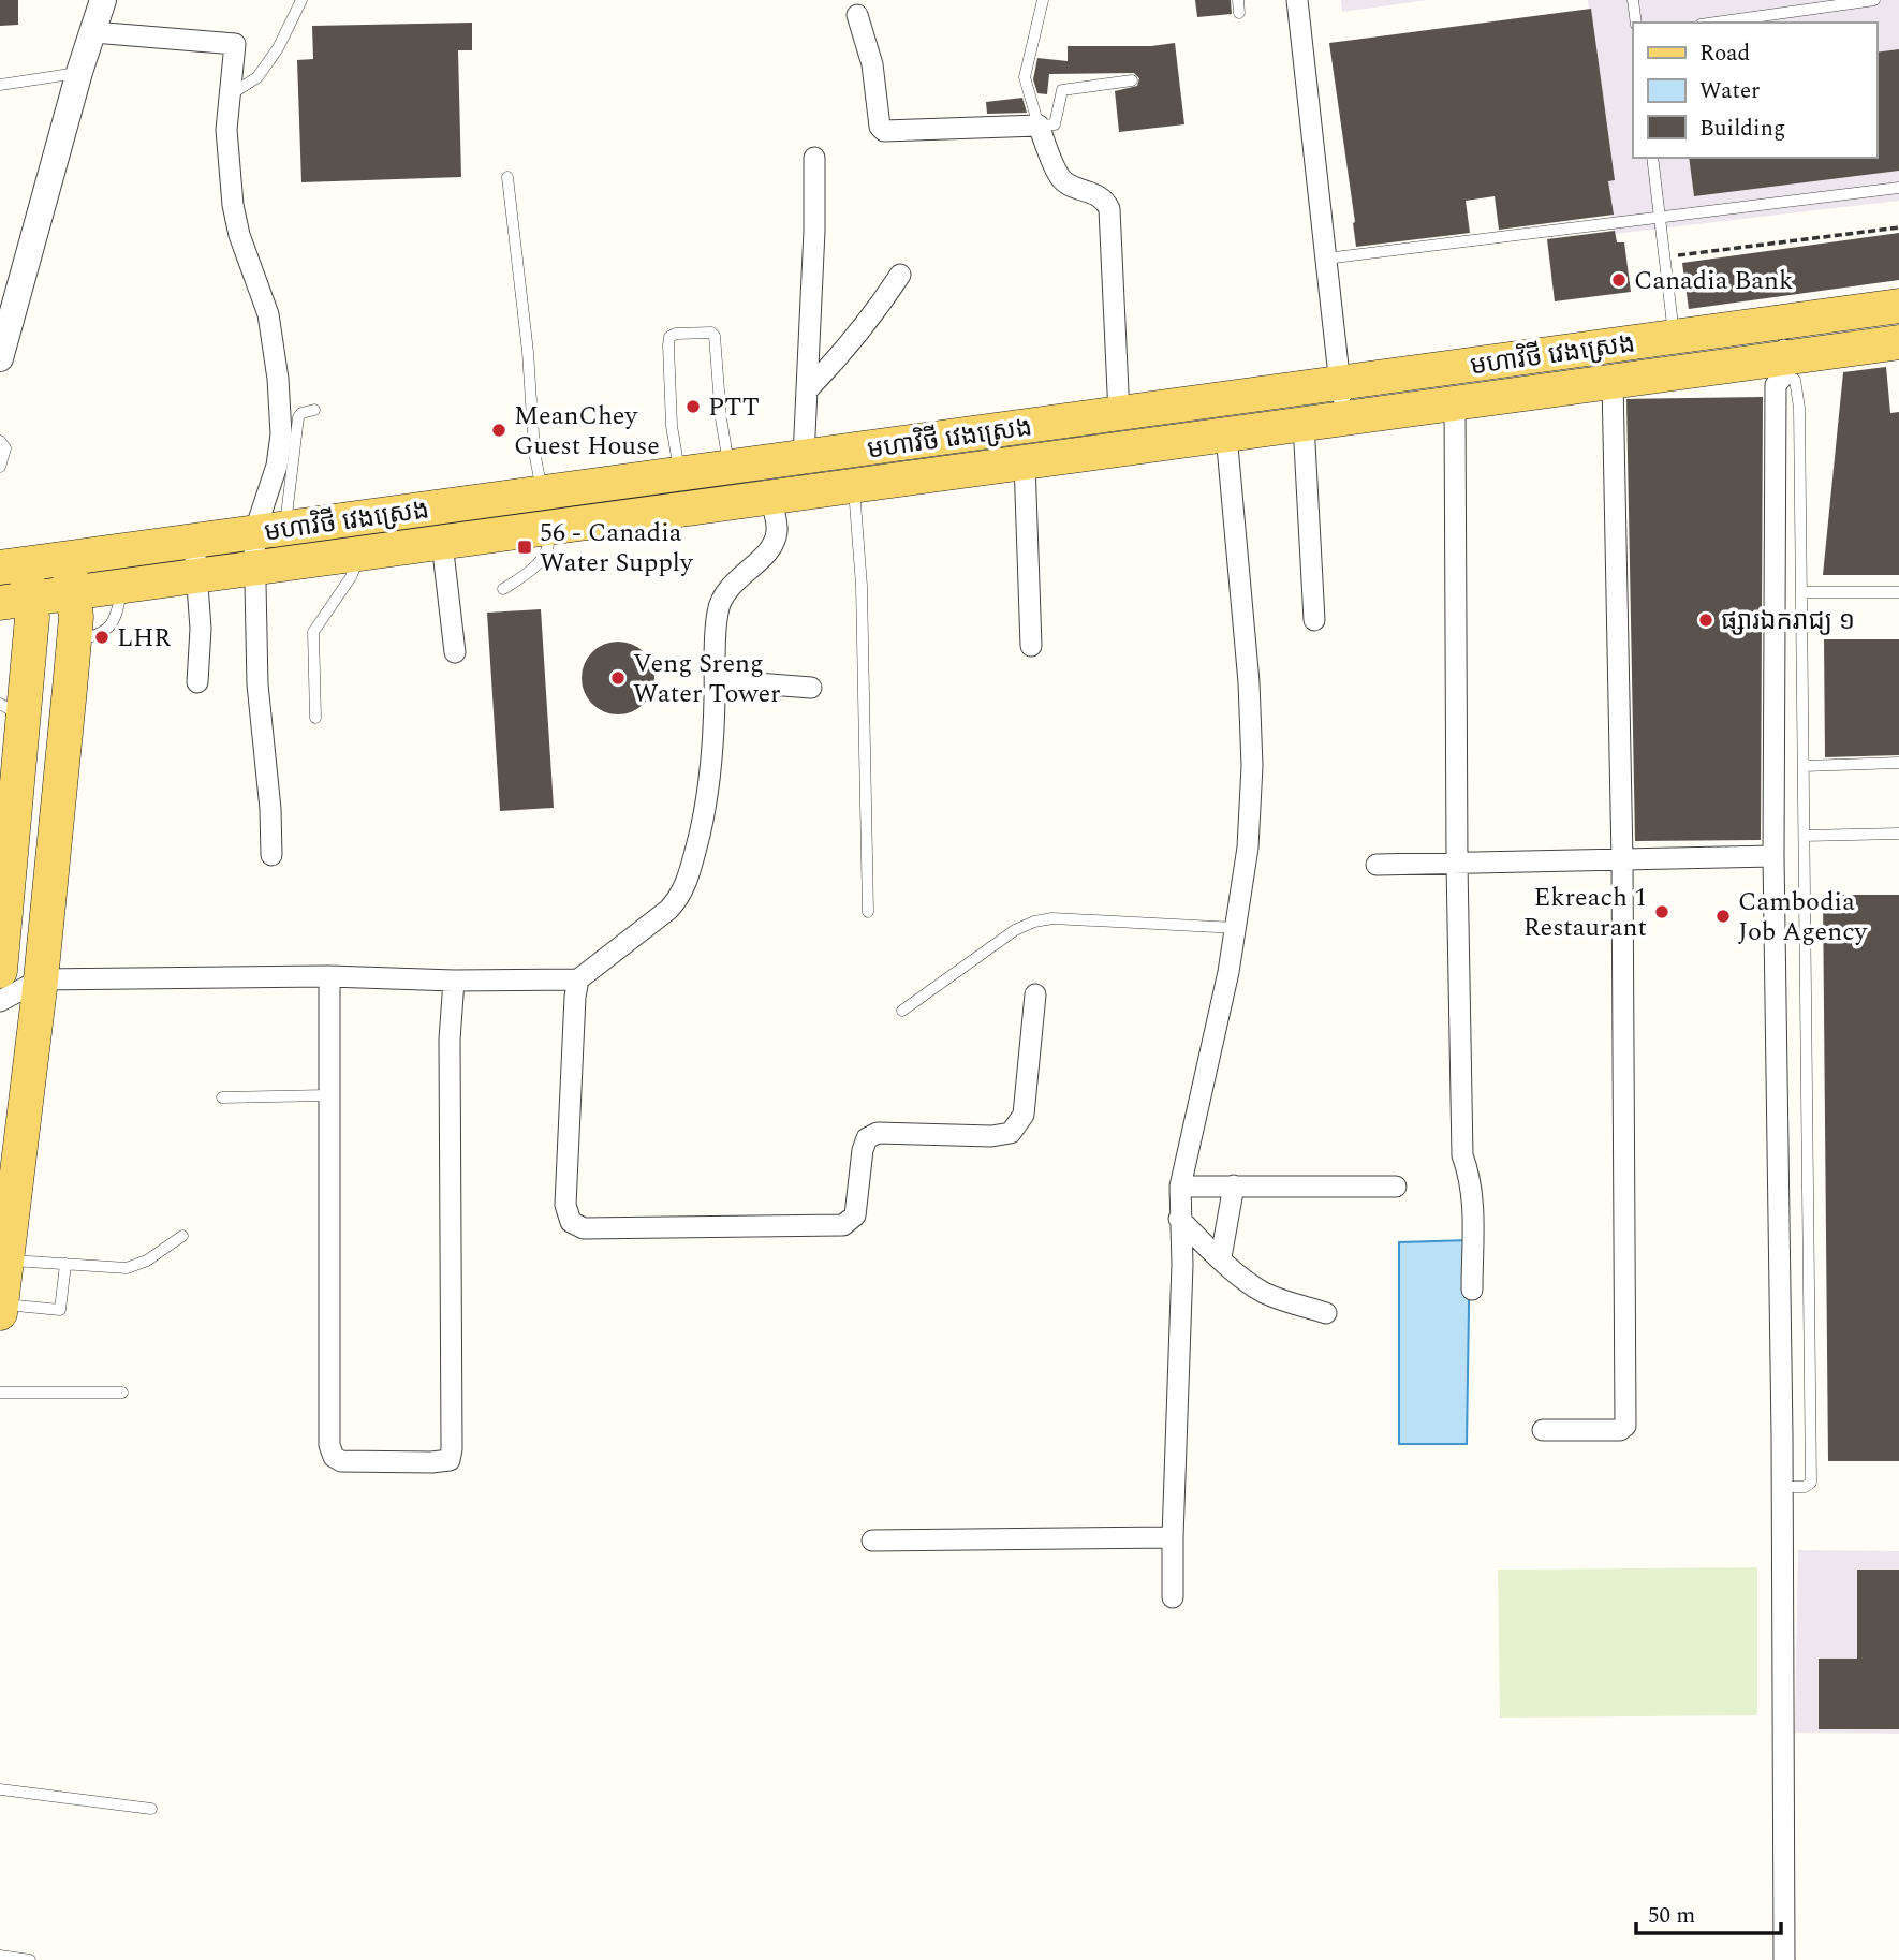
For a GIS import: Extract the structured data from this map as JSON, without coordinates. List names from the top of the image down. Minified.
{"streets":{"main road":["មហាវិថី វេងស្រេង"]},"places":{"other":["Canadia Bank","PTT","MeanChey Guest House","ផ្សារឯករាជ្យ ១","LHR","Veng Sreng Water Tower","Ekreach 1 Restaurant","Cambodia Job Agency"],"transit":["56 - Canadia Water Supply"]},"legend":["Road","Water","Building"],"scale_bar":"50 m"}
